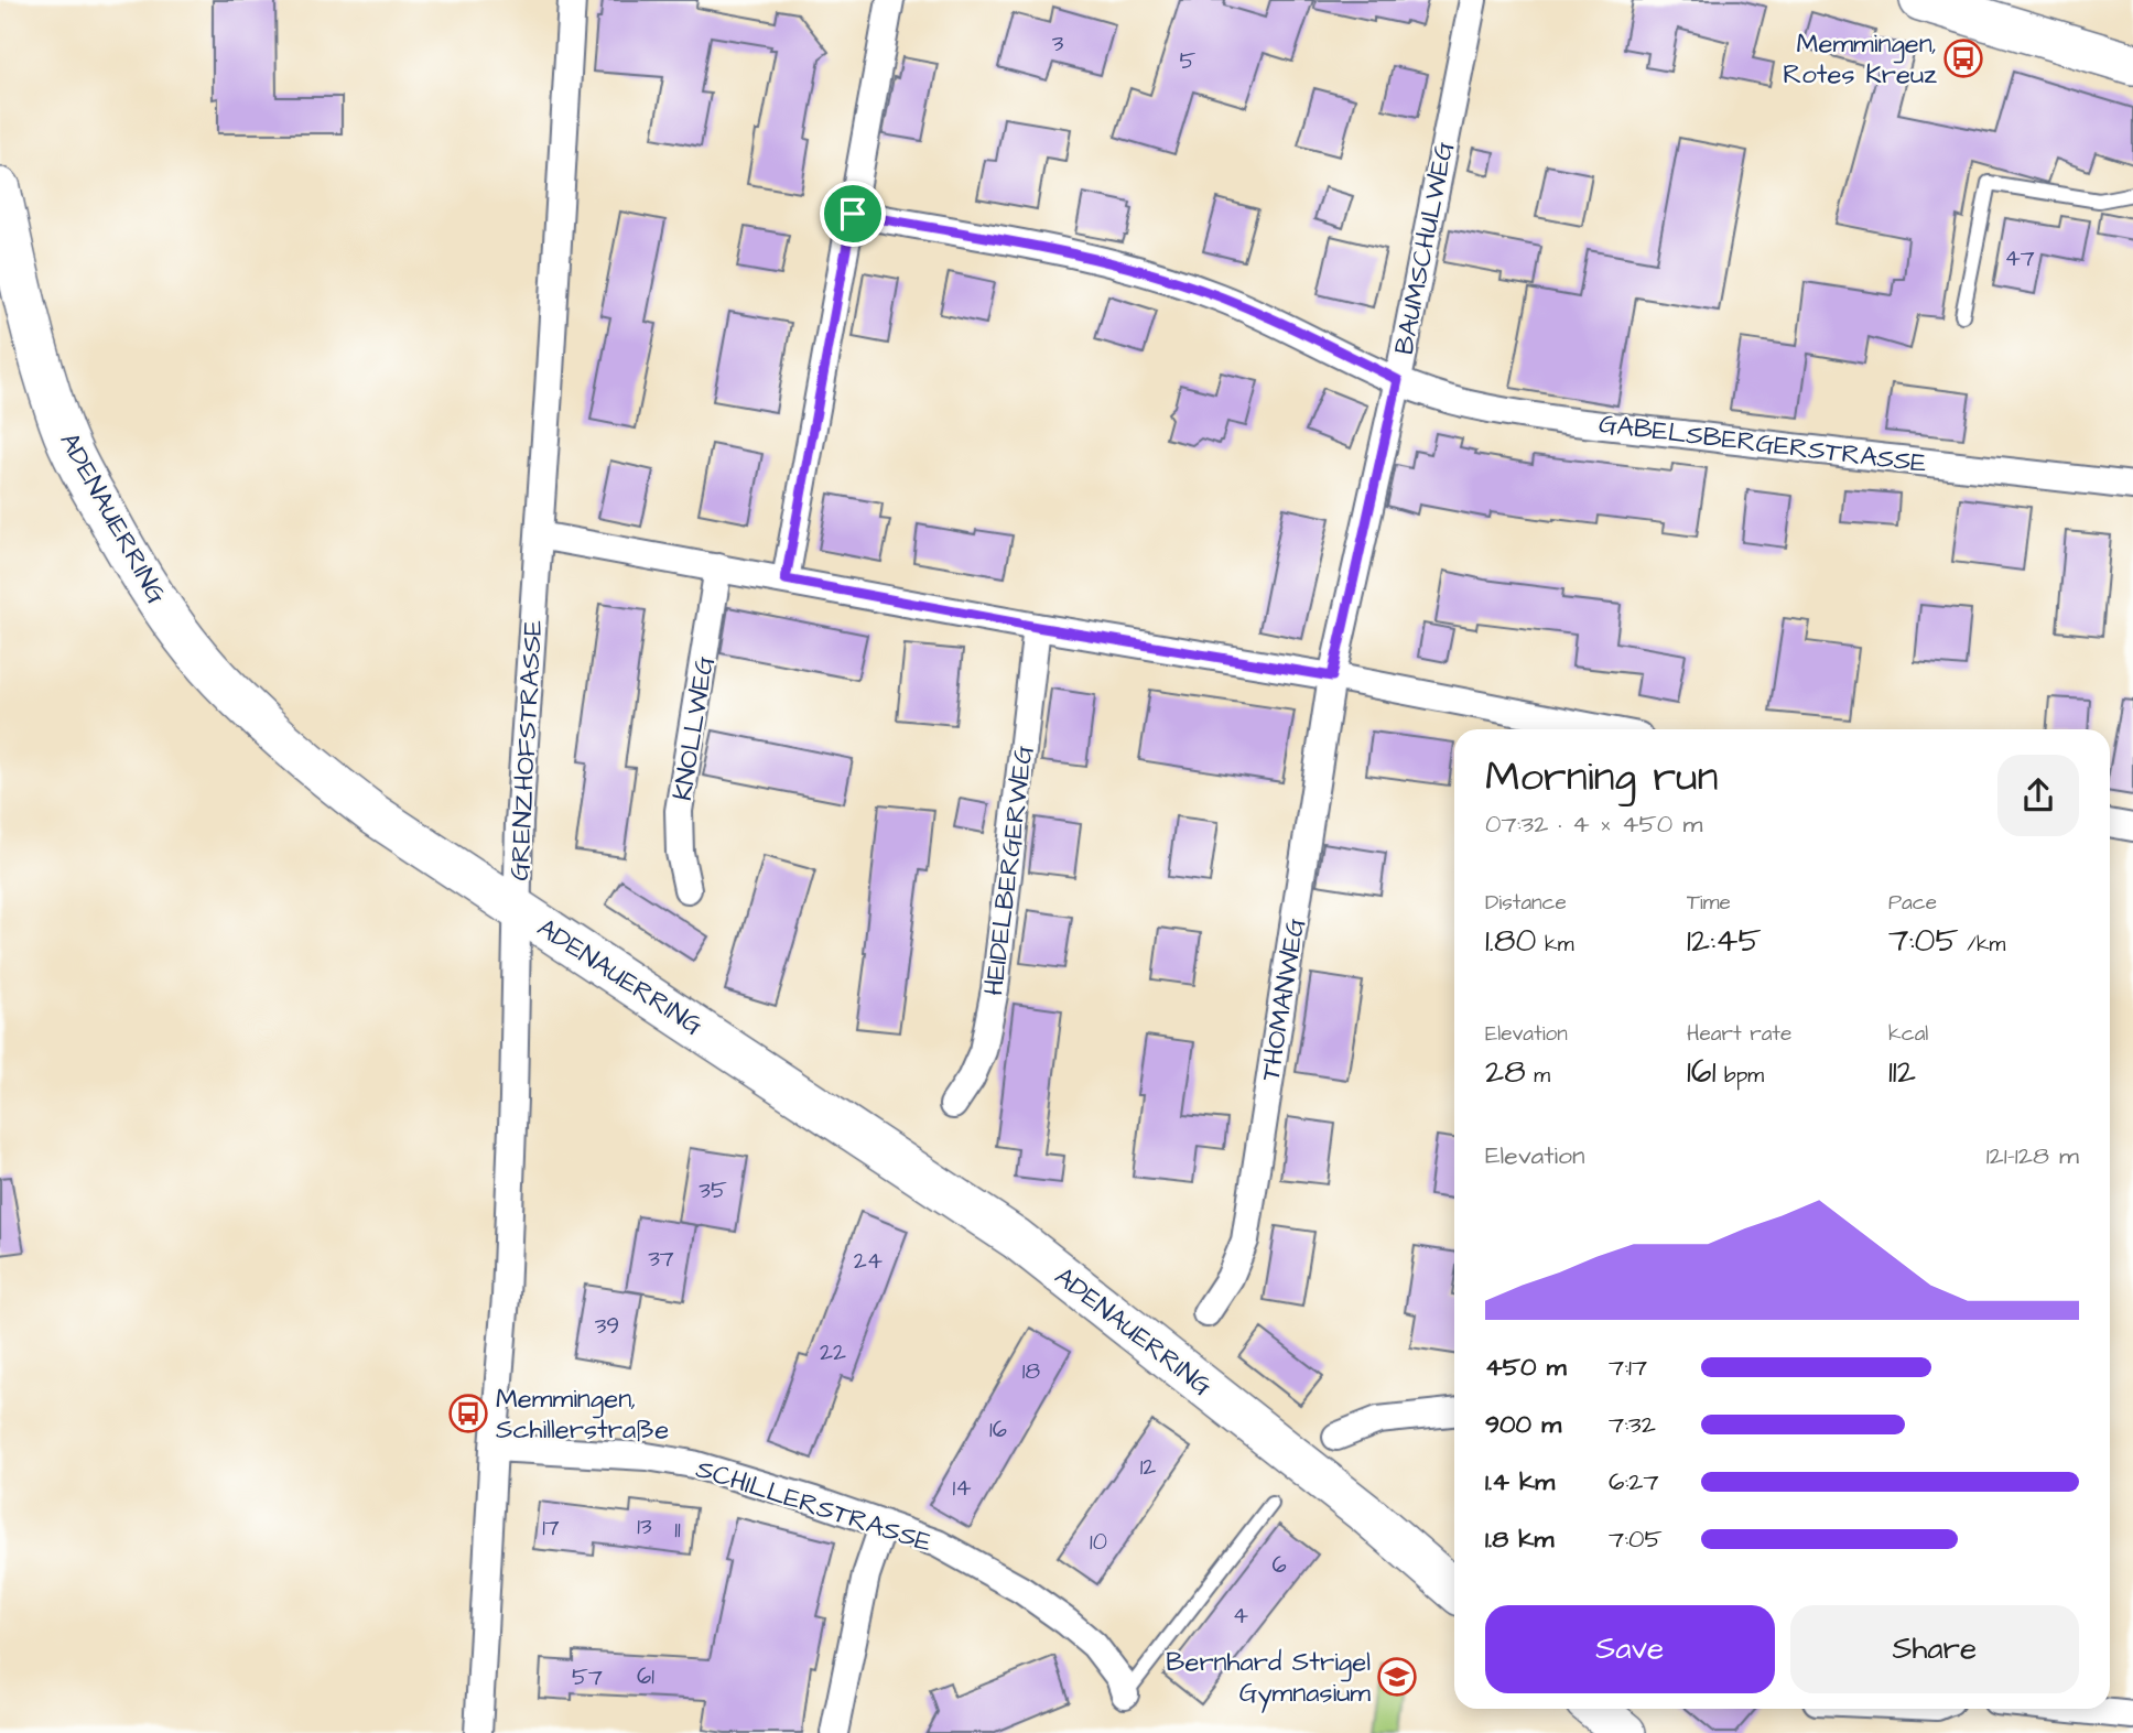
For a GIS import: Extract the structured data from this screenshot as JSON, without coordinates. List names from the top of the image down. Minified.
{"streets":{"main road":["ADENAUERRING"],"street":["BAUMSCHULWEG","GABELSBERGERSTRASSE","KNOLLWEG","GRENZHOFSTRASSE","HEIDELBERGERWEG","THOMANWEG","SCHILLERSTRASSE"]},"crossings":[["BAUMSCHULWEG","GABELSBERGERSTRASSE"],["BAUMSCHULWEG","THOMANWEG"],["ADENAUERRING","GRENZHOFSTRASSE"],["GRENZHOFSTRASSE","SCHILLERSTRASSE"]],"places":{"bus stop":["Memmingen, Rotes Kreuz","Memmingen, Schillerstraße"],"school or university":["Bernhard Strigel Gymnasium"]},"house_numbers":["3","5","47","35","37","24","39","22","18","16","12","14","13","17","11","10","6","4","61","57"],"page":{"heading":["Morning run","07:32 · 4 × 450 m"],"stats":[["Distance","1.80 km"],["Time","12:45"],["Pace","7:05 /km"],["Elevation","28 m"],["Heart rate","161 bpm"],["kcal","112"]],"chart":["Elevation","121–128 m"],"list":[{"name":"450 m","note":"7:17"},{"name":"900 m","note":"7:32"},{"name":"1.4 km","note":"6:27"},{"name":"1.8 km","note":"7:05"}],"buttons":["Save","Share"]}}
